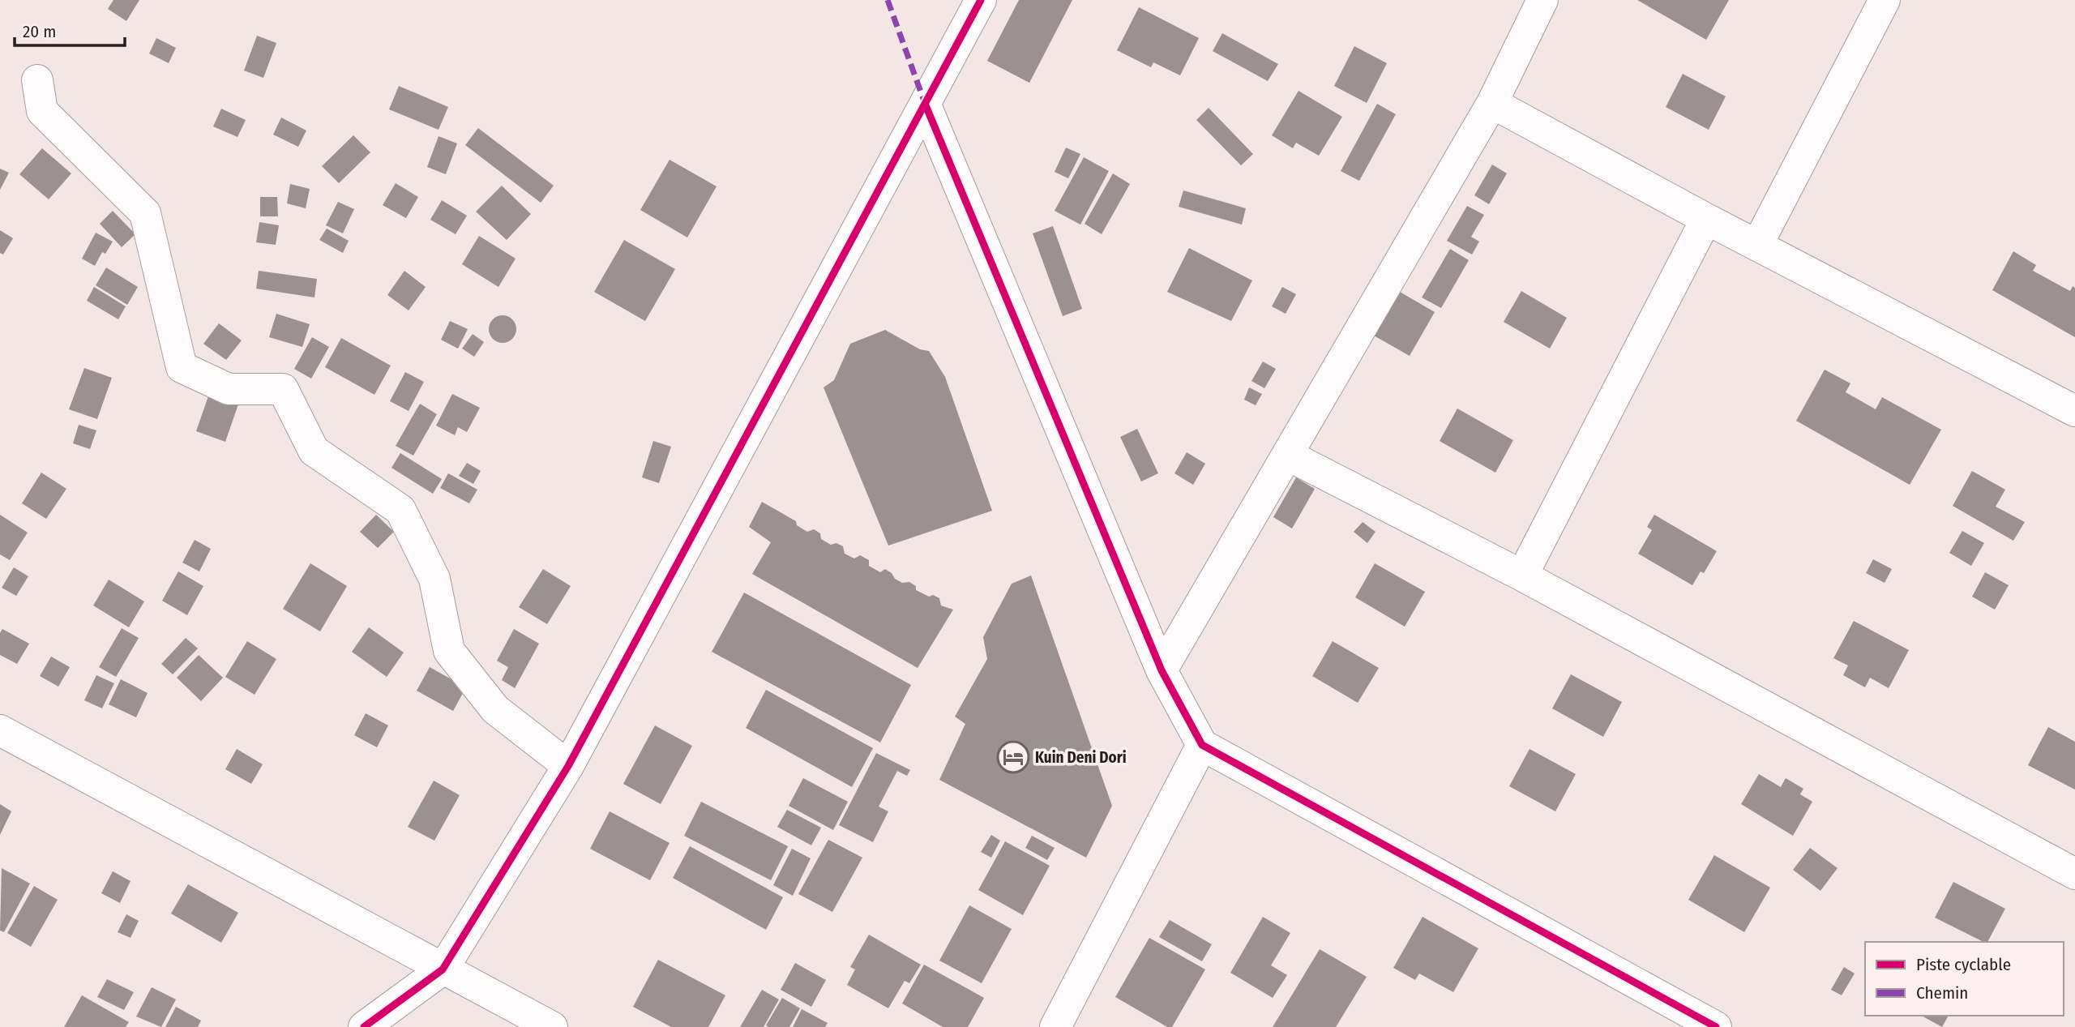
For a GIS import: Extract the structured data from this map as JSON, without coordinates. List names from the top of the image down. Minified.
{"places":{"hotel":["Kuin Deni Dori"]},"legend":["Piste cyclable","Chemin"],"scale_bar":"20 m"}
